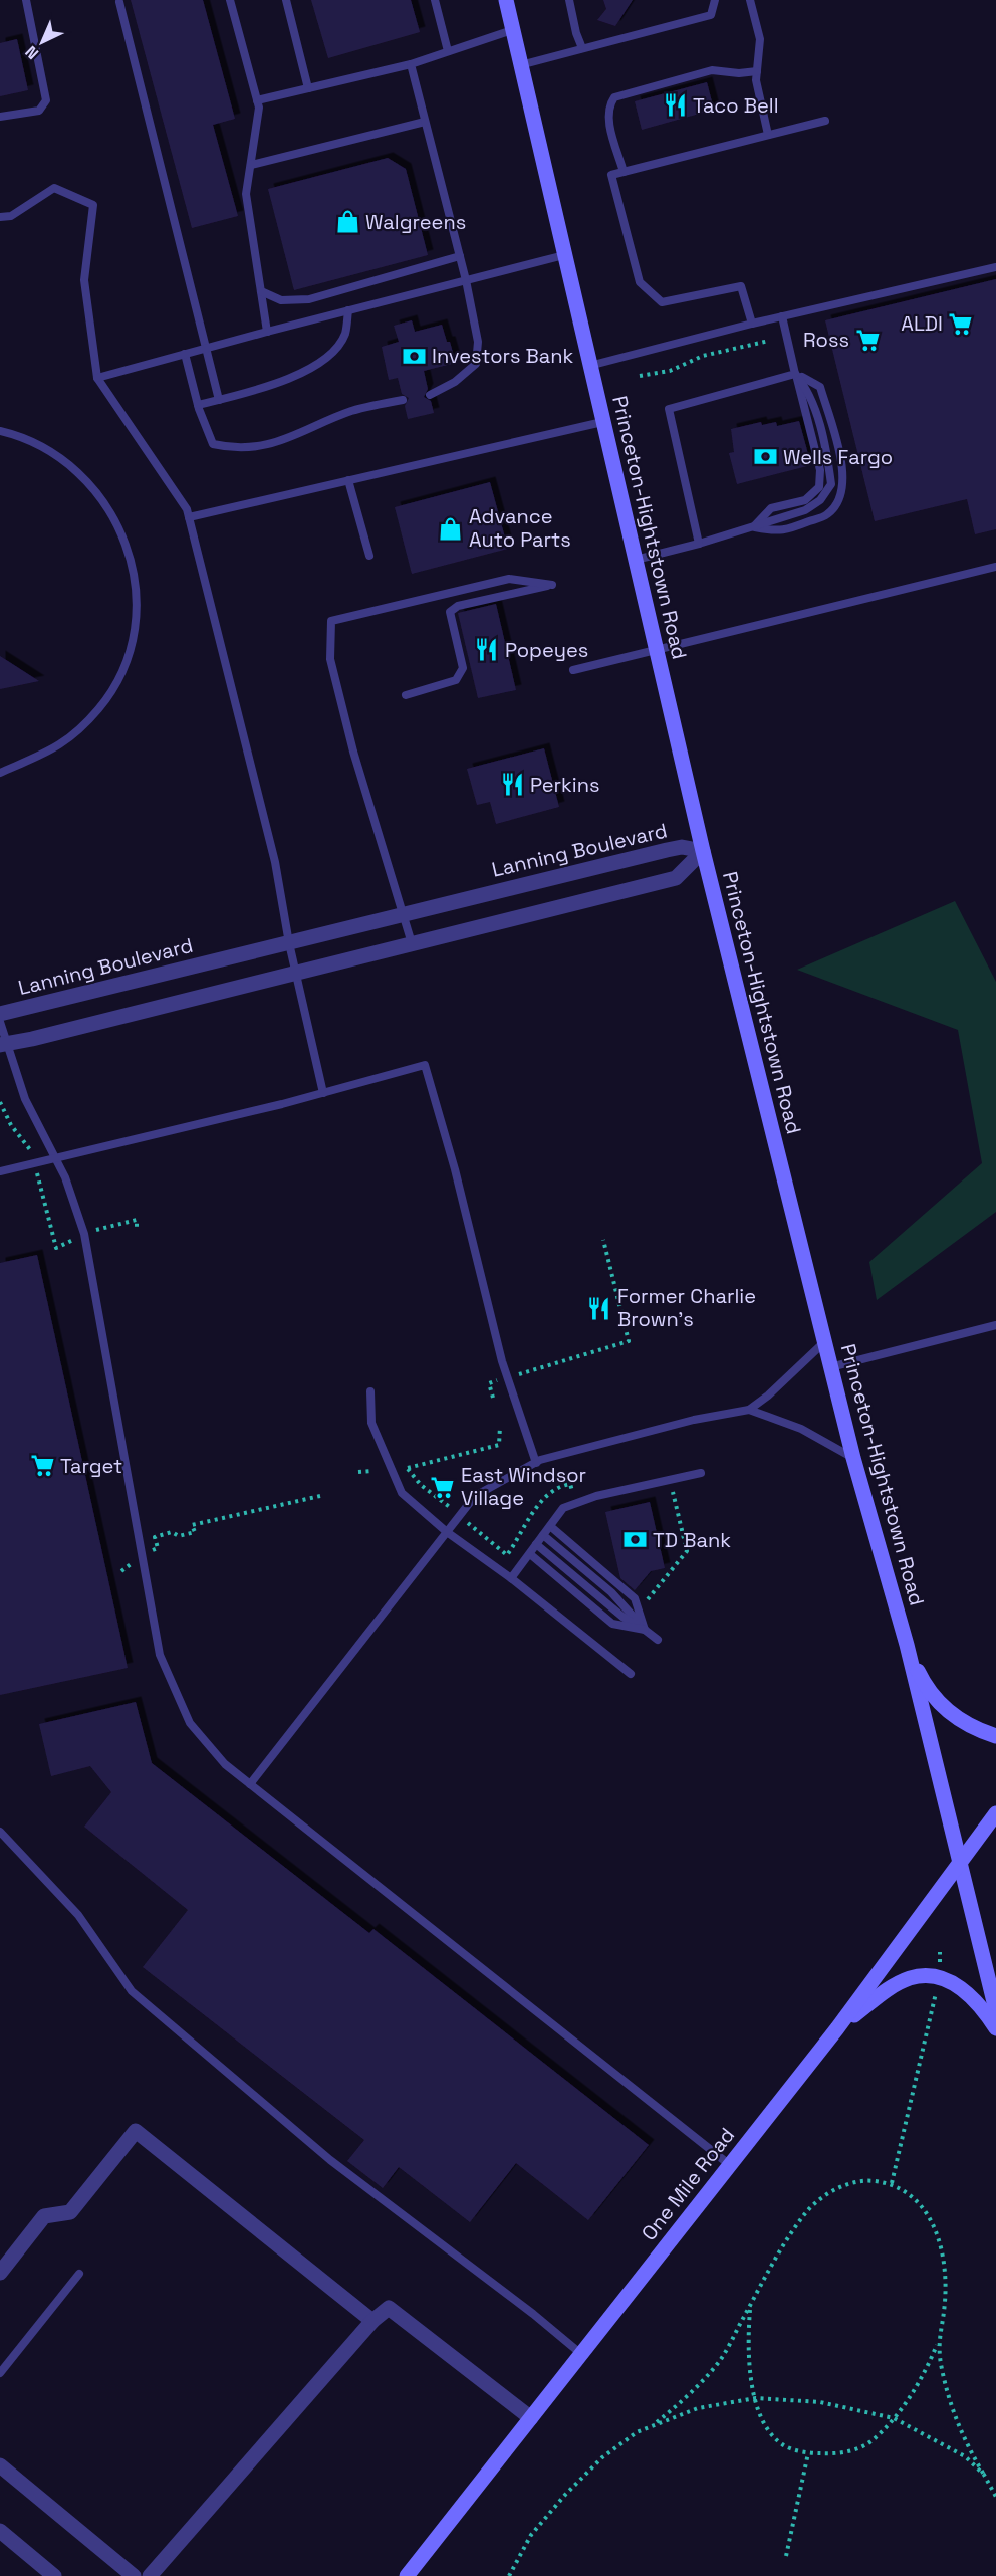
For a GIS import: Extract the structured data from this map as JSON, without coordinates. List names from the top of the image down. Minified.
{"streets":{"main road":["Princeton-Hightstown Road","One Mile Road"],"street":["Lanning Boulevard"]},"crossings":[["Princeton-Hightstown Road","Lanning Boulevard"],["Princeton-Hightstown Road","One Mile Road"]],"places":{"restaurant":["Taco Bell","Popeyes","Perkins","Former Charlie Brown's"],"shop":["Walgreens","Advance Auto Parts"],"supermarket":["ALDI","Ross","Target","East Windsor Village"],"bank":["Investors Bank","Wells Fargo","TD Bank"]},"north":"bottom left"}
